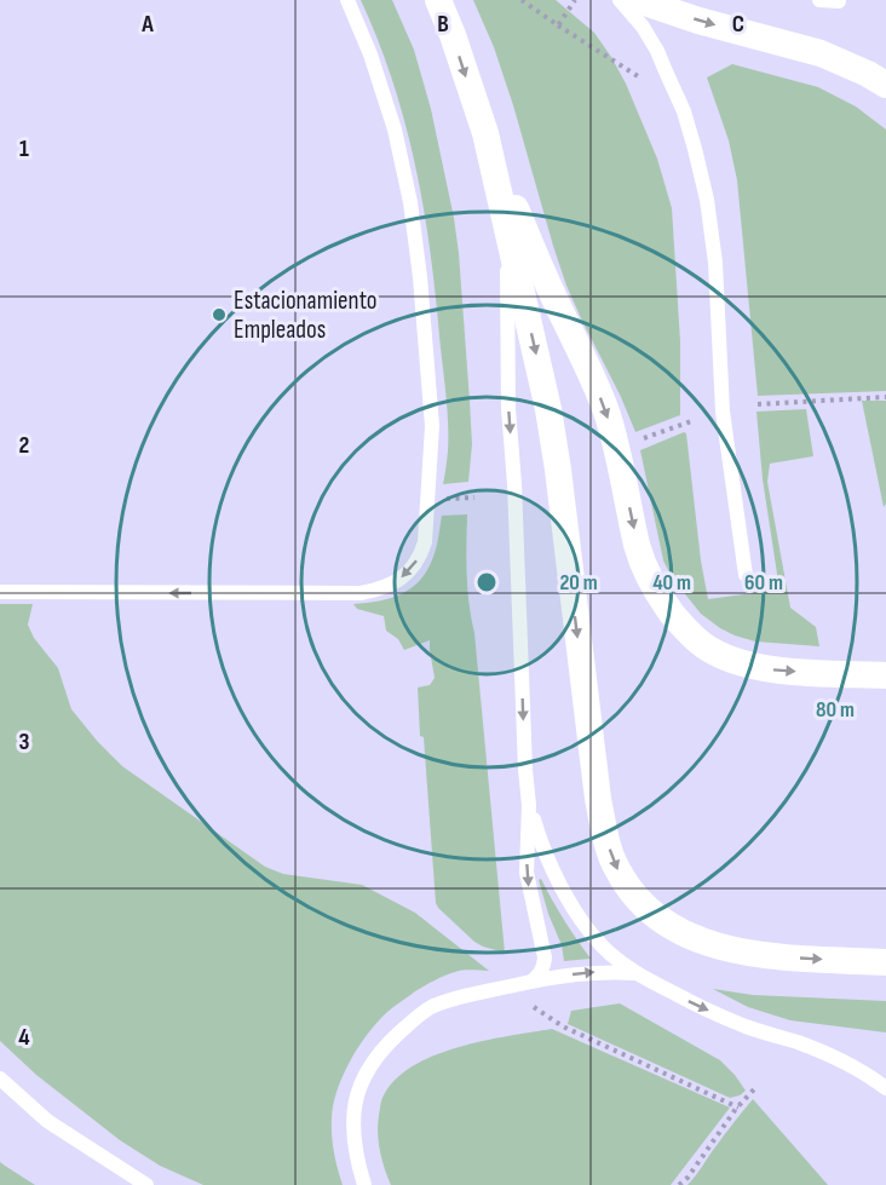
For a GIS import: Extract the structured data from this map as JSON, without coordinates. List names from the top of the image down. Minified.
{"places":["Estacionamiento Empleados"],"grid":{"columns":["A","B","C"],"rows":["1","2","3","4"]},"rings":["20 m","40 m","60 m","80 m"]}
